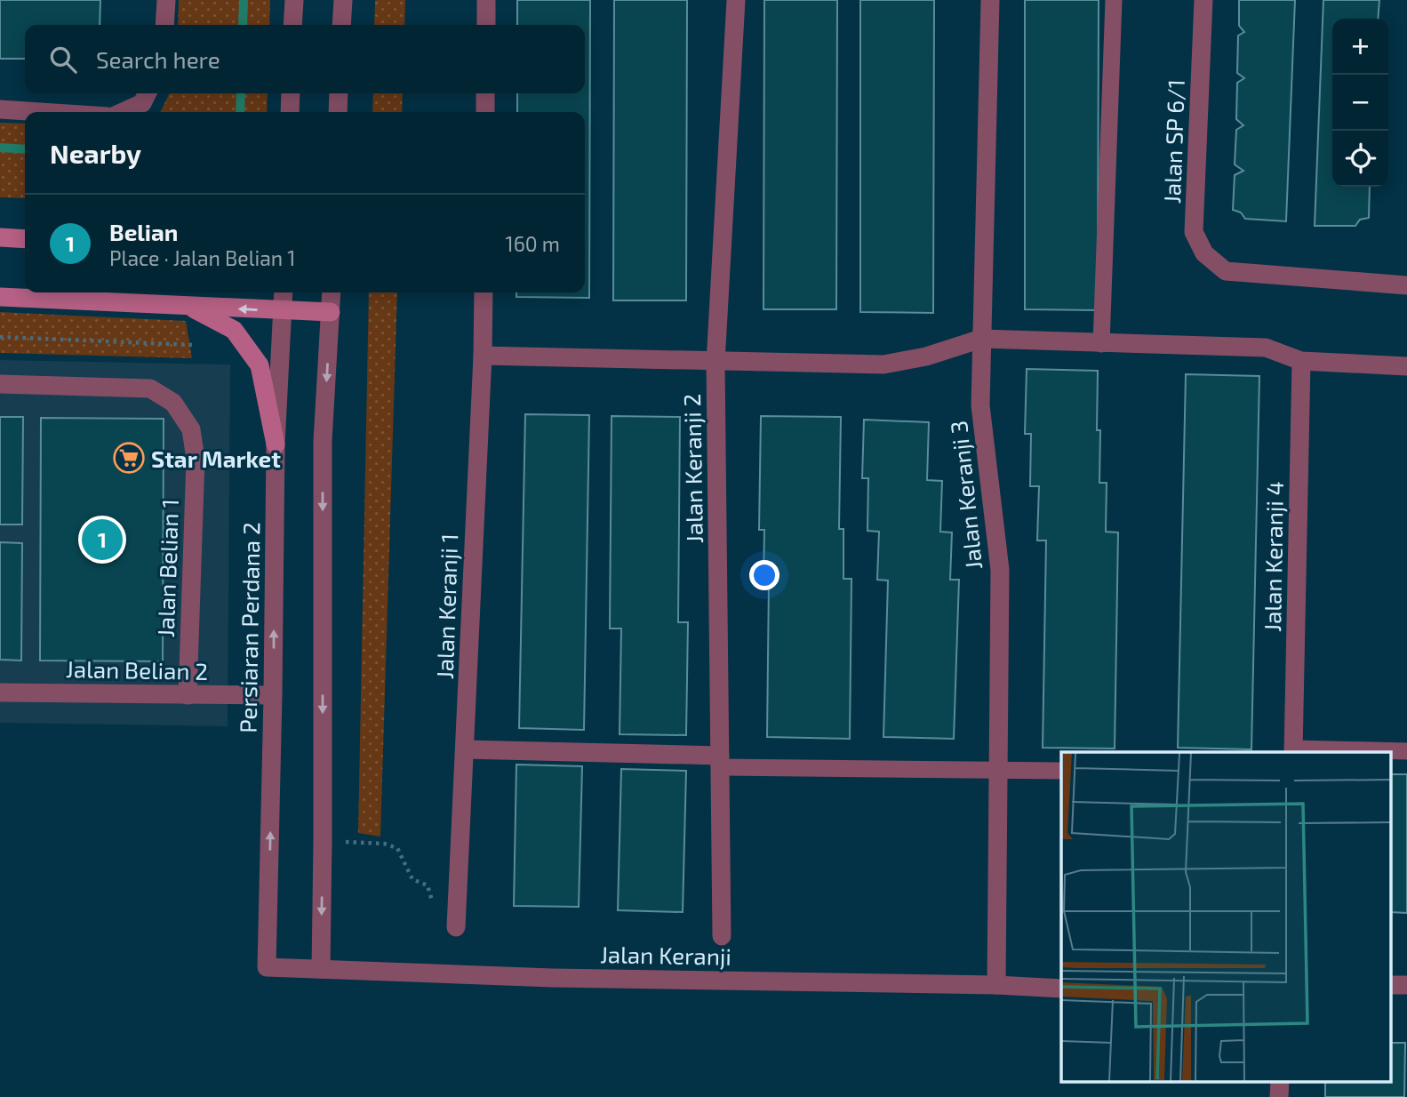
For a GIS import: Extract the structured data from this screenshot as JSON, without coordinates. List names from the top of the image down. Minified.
{"streets":{"street":["Jalan SP 6/1","Jalan Keranji 2","Jalan Keranji 3","Jalan Keranji 4","Jalan Belian 1","Jalan Keranji 1","Persiaran Perdana 2","Jalan Belian 2","Jalan Keranji"]},"crossings":[["Jalan Keranji 3","Jalan Keranji"],["Jalan Belian 1","Jalan Belian 2"],["Persiaran Perdana 2","Jalan Belian 2"],["Persiaran Perdana 2","Jalan Keranji"]],"places":{"supermarket":["Star Market"]},"page":{"map_buttons":["+","−"],"search":"Search here","heading":"Nearby","list":[{"mark":"1","name":"Belian","note":"Place · Jalan Belian 1","value":"160 m"}],"pins":"1"}}
